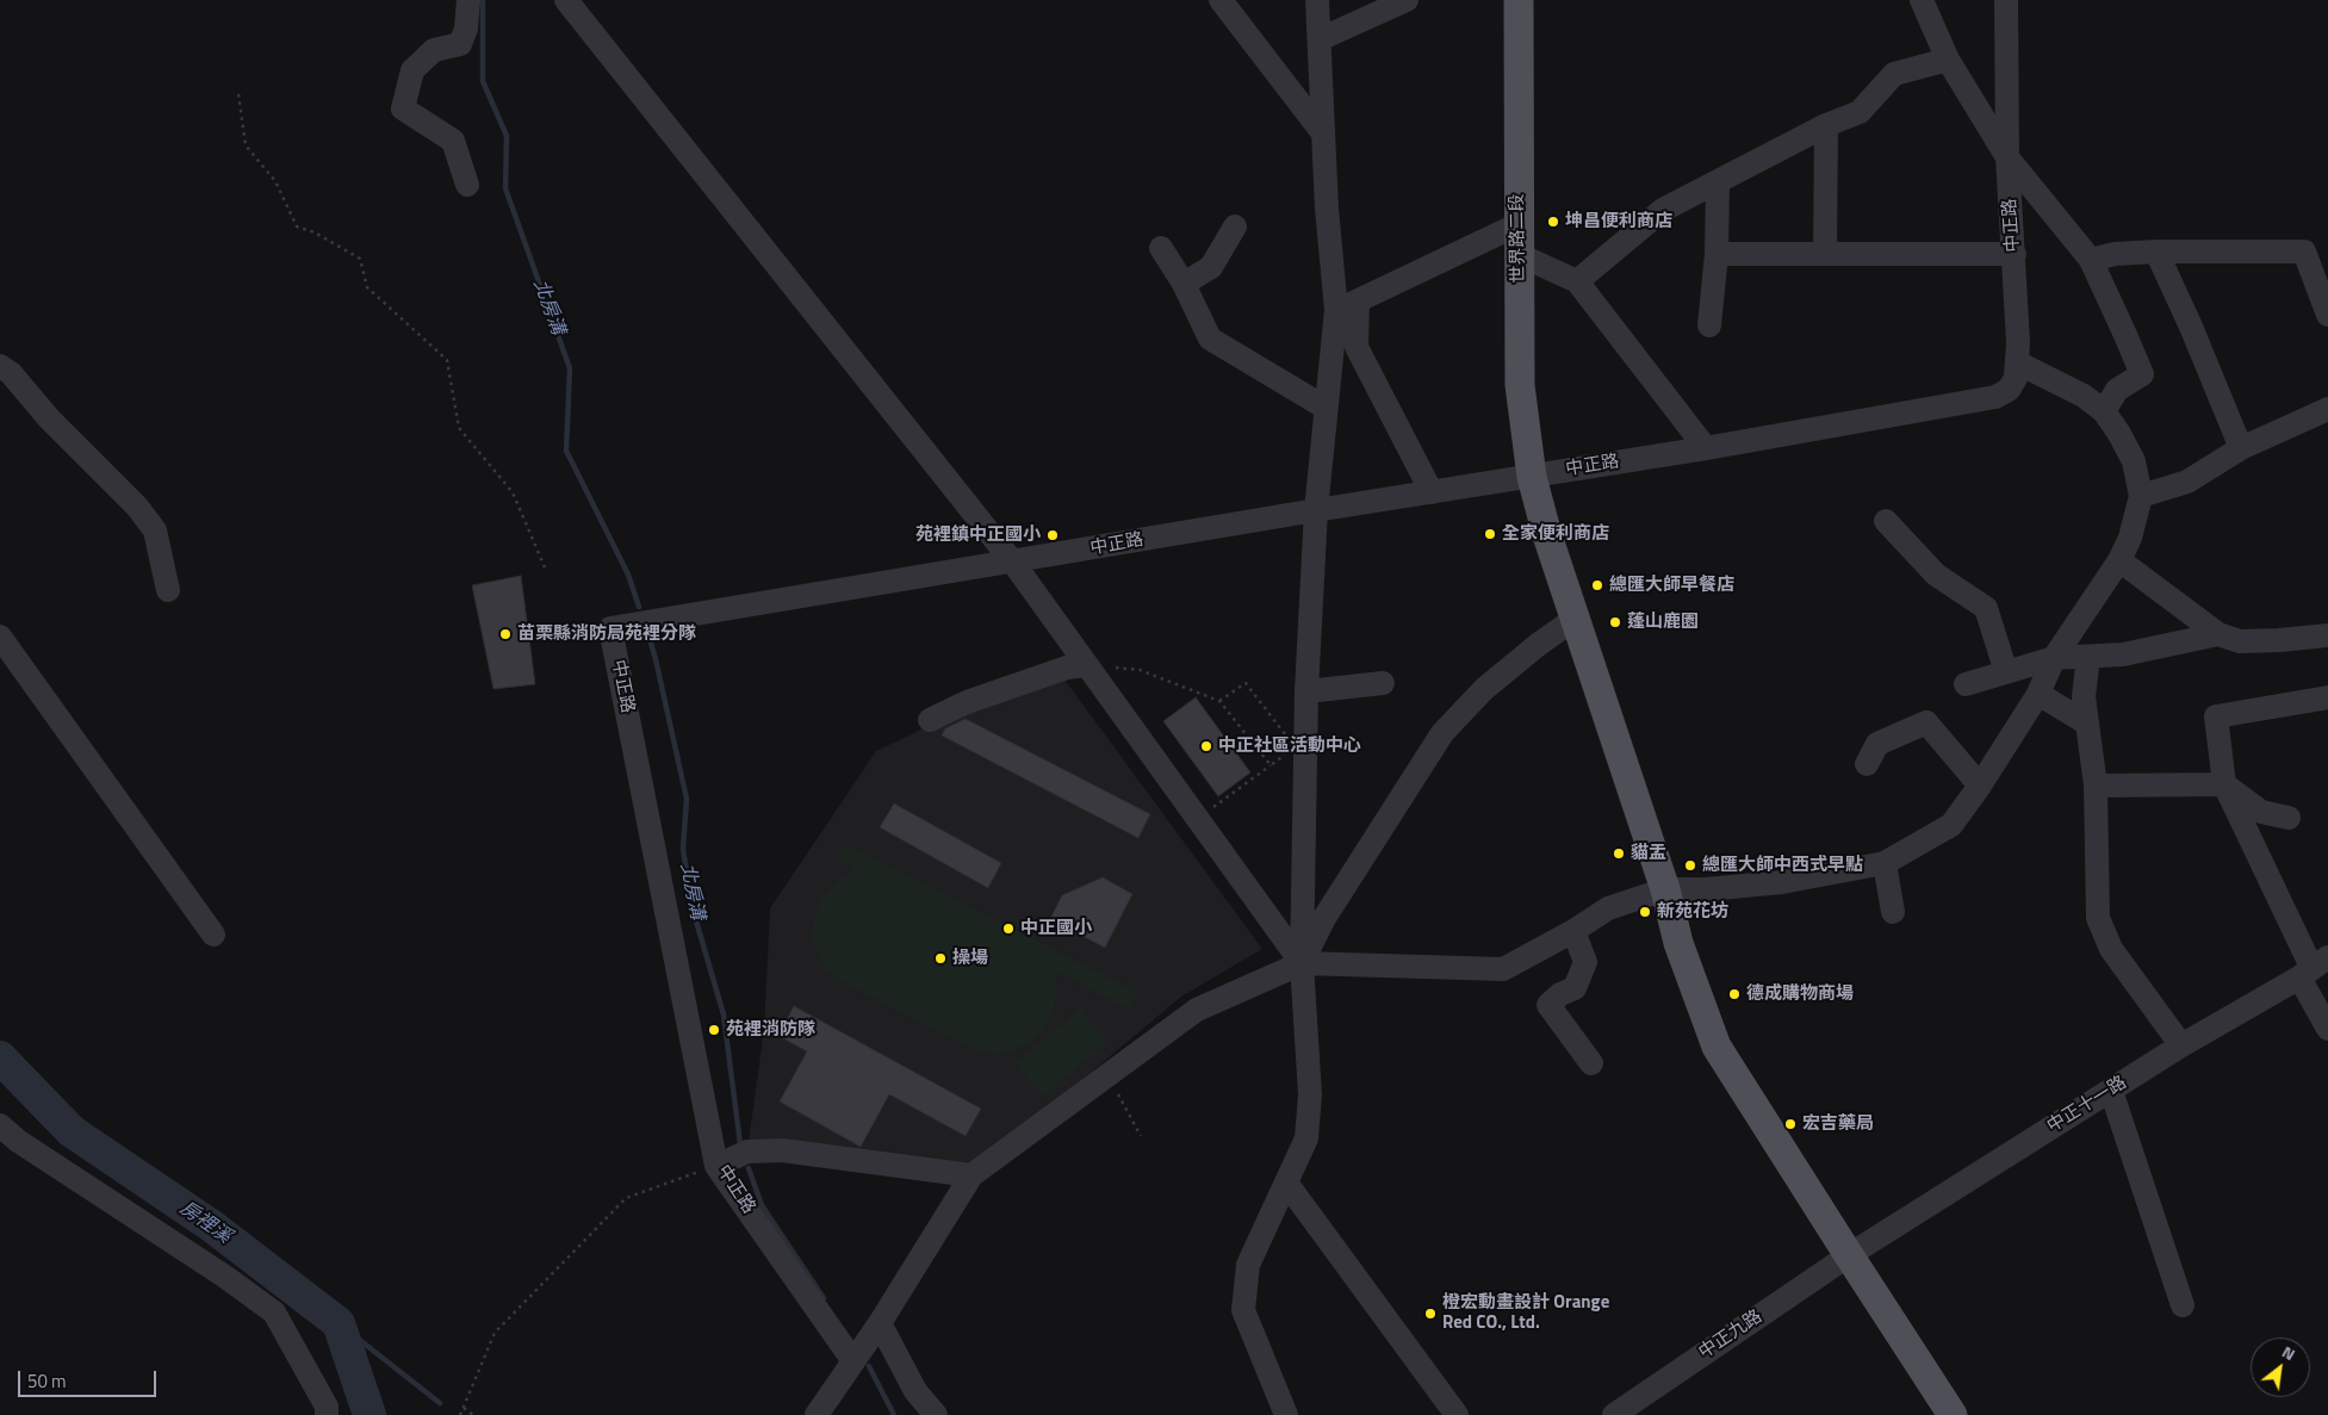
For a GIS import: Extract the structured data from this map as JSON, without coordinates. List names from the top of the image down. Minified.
{"streets":{"main road":["世界路二段"],"street":["中正路","中正十一路","中正九路"]},"crossings":[["中正路","世界路二段"],["世界路二段","中正十一路"],["世界路二段","中正九路"],["中正十一路","中正九路"]],"water":["北房溝","房裡溪"],"places":["坤昌便利商店","全家便利商店","苑裡鎮中正國小","總匯大師早餐店","蓬山鹿園","苗栗縣消防局苑裡分隊","中正社區活動中心","貓盂","總匯大師中西式早點","新苑花坊","中正國小","操場","德成購物商場","苑裡消防隊","宏吉藥局","橙宏動畫設計 Orange Red CO., Ltd."],"scale_bar":"50 m","north":"top right"}
